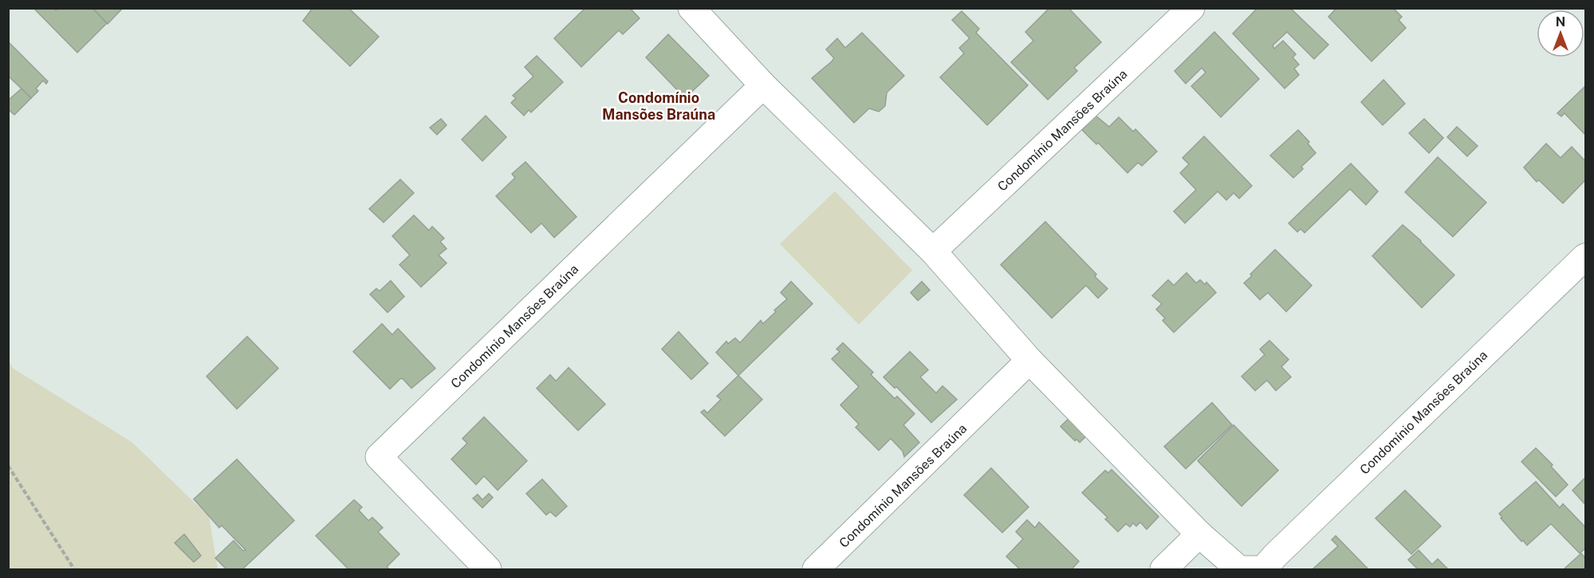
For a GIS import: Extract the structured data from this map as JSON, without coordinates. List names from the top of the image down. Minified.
{"streets":{"street":["Condomínio Mansões Braúna"]},"districts":["Condomínio Mansões Braúna"],"north":"top"}
